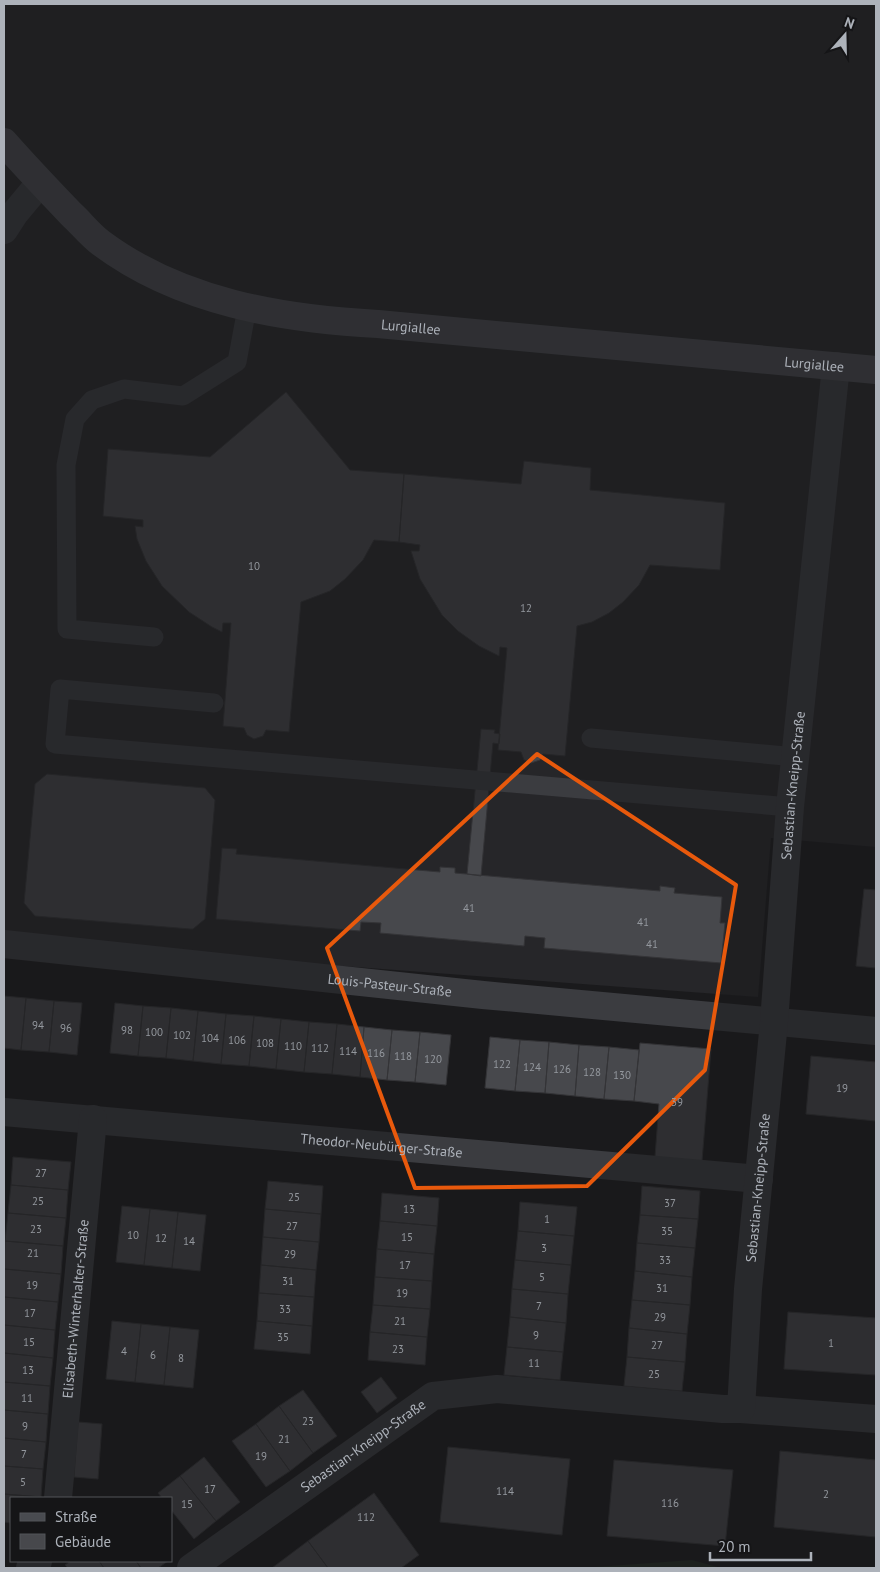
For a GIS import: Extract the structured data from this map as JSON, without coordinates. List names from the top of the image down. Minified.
{"streets":{"street":["Lurgiallee","Sebastian-Kneipp-Straße","Louis-Pasteur-Straße","Theodor-Neubürger-Straße","Elisabeth-Winterhalter-Straße"]},"crossings":[["Lurgiallee","Sebastian-Kneipp-Straße"],["Sebastian-Kneipp-Straße","Louis-Pasteur-Straße"],["Sebastian-Kneipp-Straße","Theodor-Neubürger-Straße"],["Theodor-Neubürger-Straße","Elisabeth-Winterhalter-Straße"]],"house_numbers":["10","12","41","41","41","94","96","98","100","102","104","106","108","110","112","114","116","118","120","122","124","126","128","130","19","39","27","25","25","37","13","1","27","23","35","10","15","12","14","3","21","29","33","17","5","31","19","31","19","7","33","17","29","21","9","35","15","1","27","23","4","6","8","11","13","25","11","23","9","21","7","19","5","17","114","2","116","15","112"],"legend":["Straße","Gebäude"],"scale_bar":"20 m","north":"top"}
